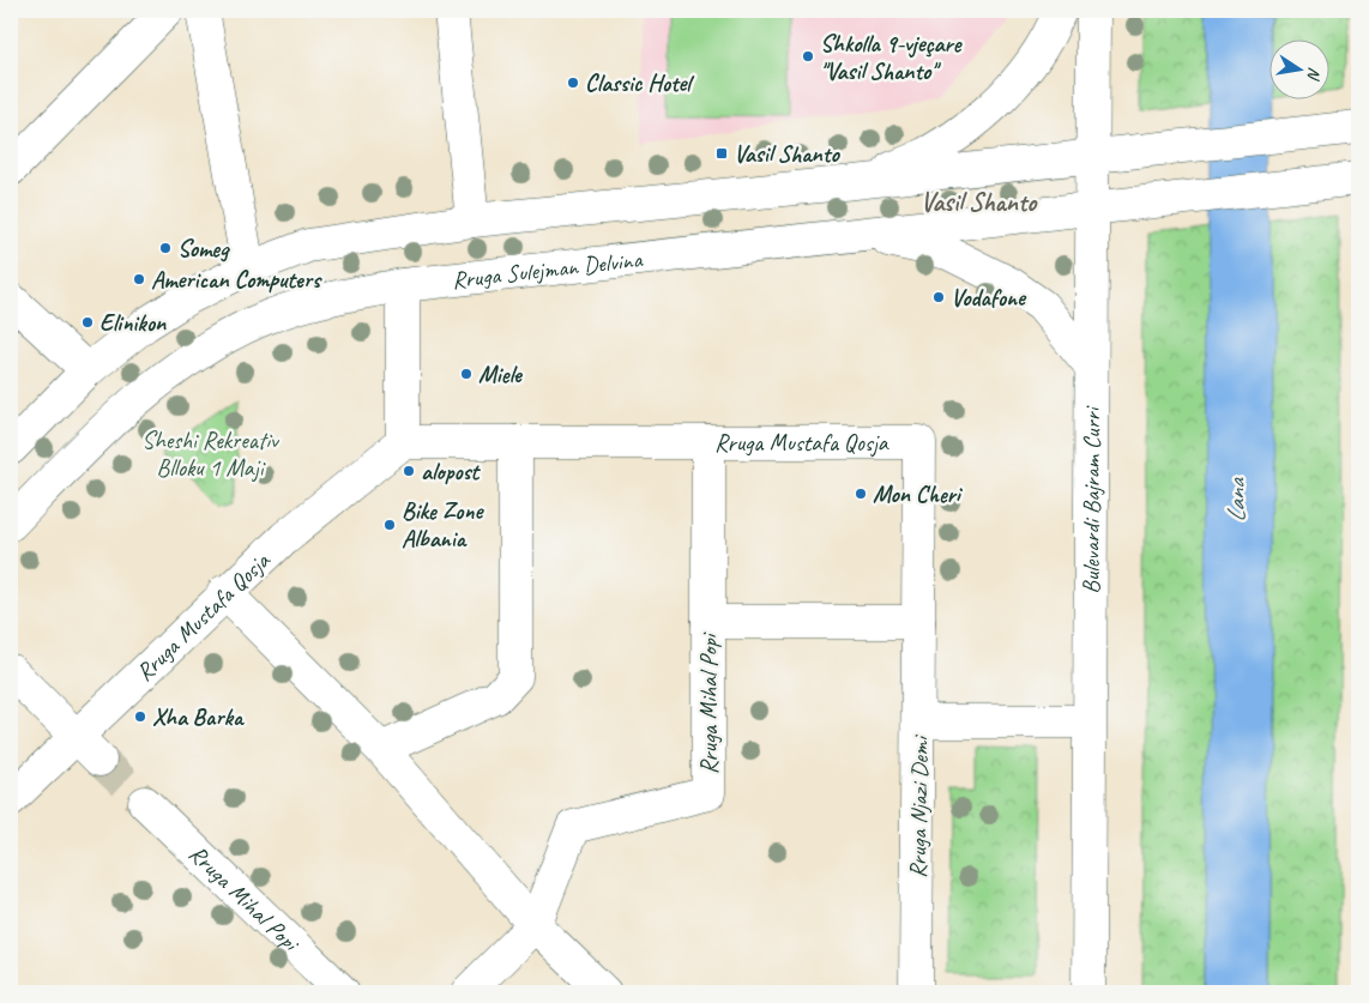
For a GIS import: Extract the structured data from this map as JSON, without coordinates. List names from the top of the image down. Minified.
{"streets":{"street":["Rruga Sulejman Delvina","Rruga Mustafa Qosja","Bulevardi Bajram Curri","Rruga Mihal Popi","Rruga Njazi Demi"]},"crossings":[["Rruga Sulejman Delvina","Bulevardi Bajram Curri"],["Rruga Mustafa Qosja","Rruga Mihal Popi"],["Rruga Mustafa Qosja","Rruga Njazi Demi"],["Bulevardi Bajram Curri","Rruga Njazi Demi"]],"districts":["Vasil Shanto"],"water":["Lana"],"parks":["Sheshi Rekreativ Blloku 1 Maji"],"places":{"other":["Shkolla 9-vjeçare \"Vasil Shanto\"","Classic Hotel","Someg","American Computers","Vodafone","Elinikon","Miele","alopost","Mon Cheri","Bike Zone Albania","Xha Barka"],"transit":["Vasil Shanto"]},"north":"right"}
